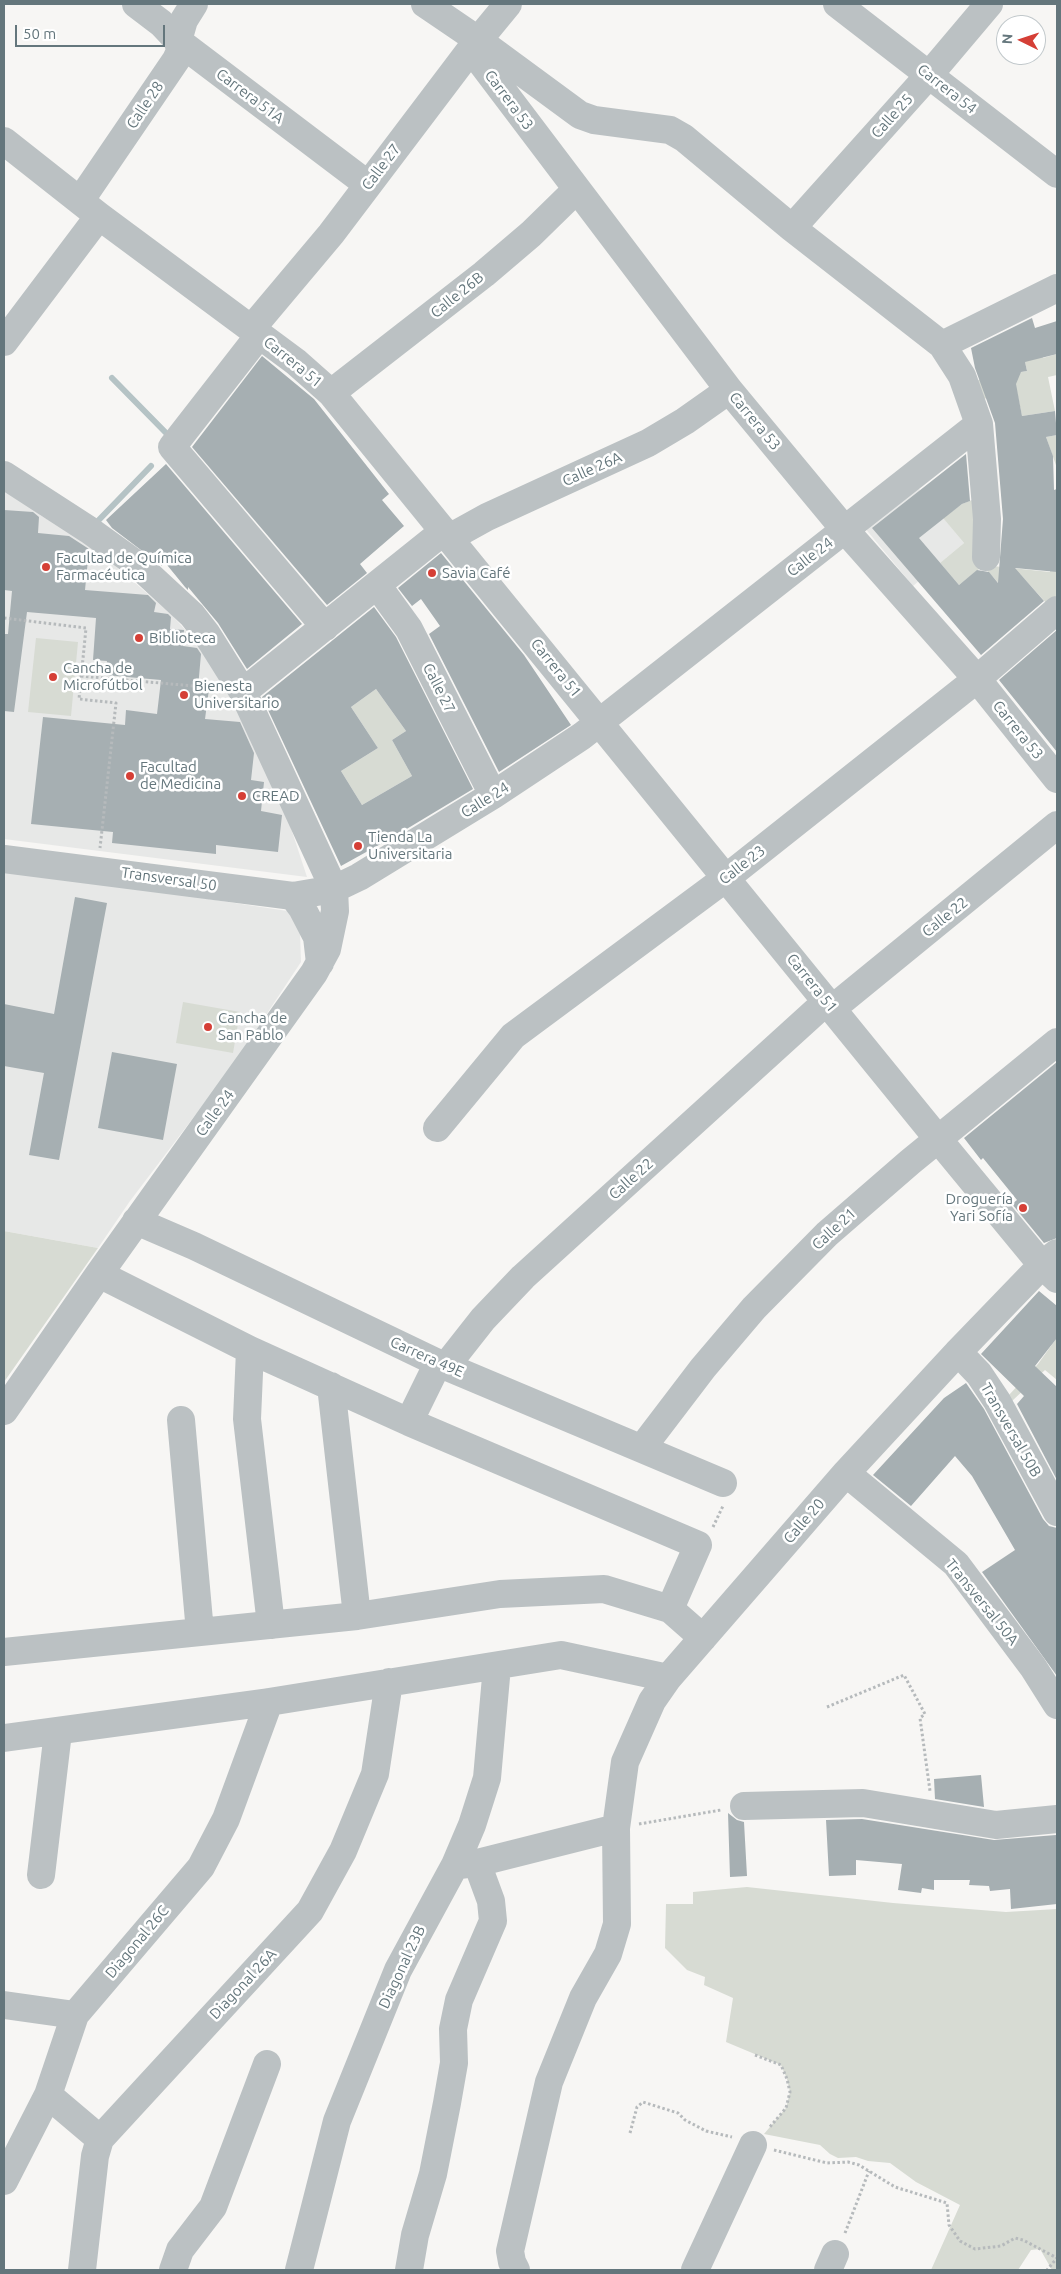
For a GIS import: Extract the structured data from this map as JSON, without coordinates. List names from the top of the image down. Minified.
{"streets":{"street":["Carrera 54","Carrera 51A","Carrera 53","Calle 28","Calle 25","Calle 27","Calle 26B","Carrera 51","Calle 26A","Calle 24","Calle 23","Transversal 50","Calle 22","Calle 21","Carrera 49E","Transversal 50B","Calle 20","Transversal 50A","Diagonal 26C","Diagonal 23B","Diagonal 26A"]},"crossings":[["Carrera 54","Calle 25"],["Carrera 51A","Calle 28"],["Carrera 51A","Calle 27"],["Carrera 53","Calle 25"],["Carrera 53","Calle 27"],["Carrera 53","Calle 26B"],["Carrera 53","Calle 26A"],["Carrera 53","Calle 24"],["Carrera 53","Calle 23"],["Calle 28","Carrera 51"],["Calle 27","Carrera 51"],["Calle 27","Calle 26A"],["Calle 27","Calle 24"],["Calle 26B","Carrera 51"],["Carrera 51","Calle 26A"],["Carrera 51","Calle 24"],["Carrera 51","Calle 23"],["Carrera 51","Calle 22"],["Carrera 51","Calle 21"],["Carrera 51","Calle 20"],["Calle 24","Transversal 50"],["Calle 24","Carrera 49E"],["Calle 22","Carrera 49E"],["Calle 21","Carrera 49E"],["Transversal 50B","Calle 20"],["Calle 20","Transversal 50A"]],"places":["Facultad de Química Farmacéutica","Savia Café","Biblioteca","Cancha de Microfútbol","Bienesta Universitario","Facultad de Medicina","CREAD","Tienda La Universitaria","Cancha de San Pablo","Droguería Yari Sofía"],"scale_bar":"50 m","north":"left"}
